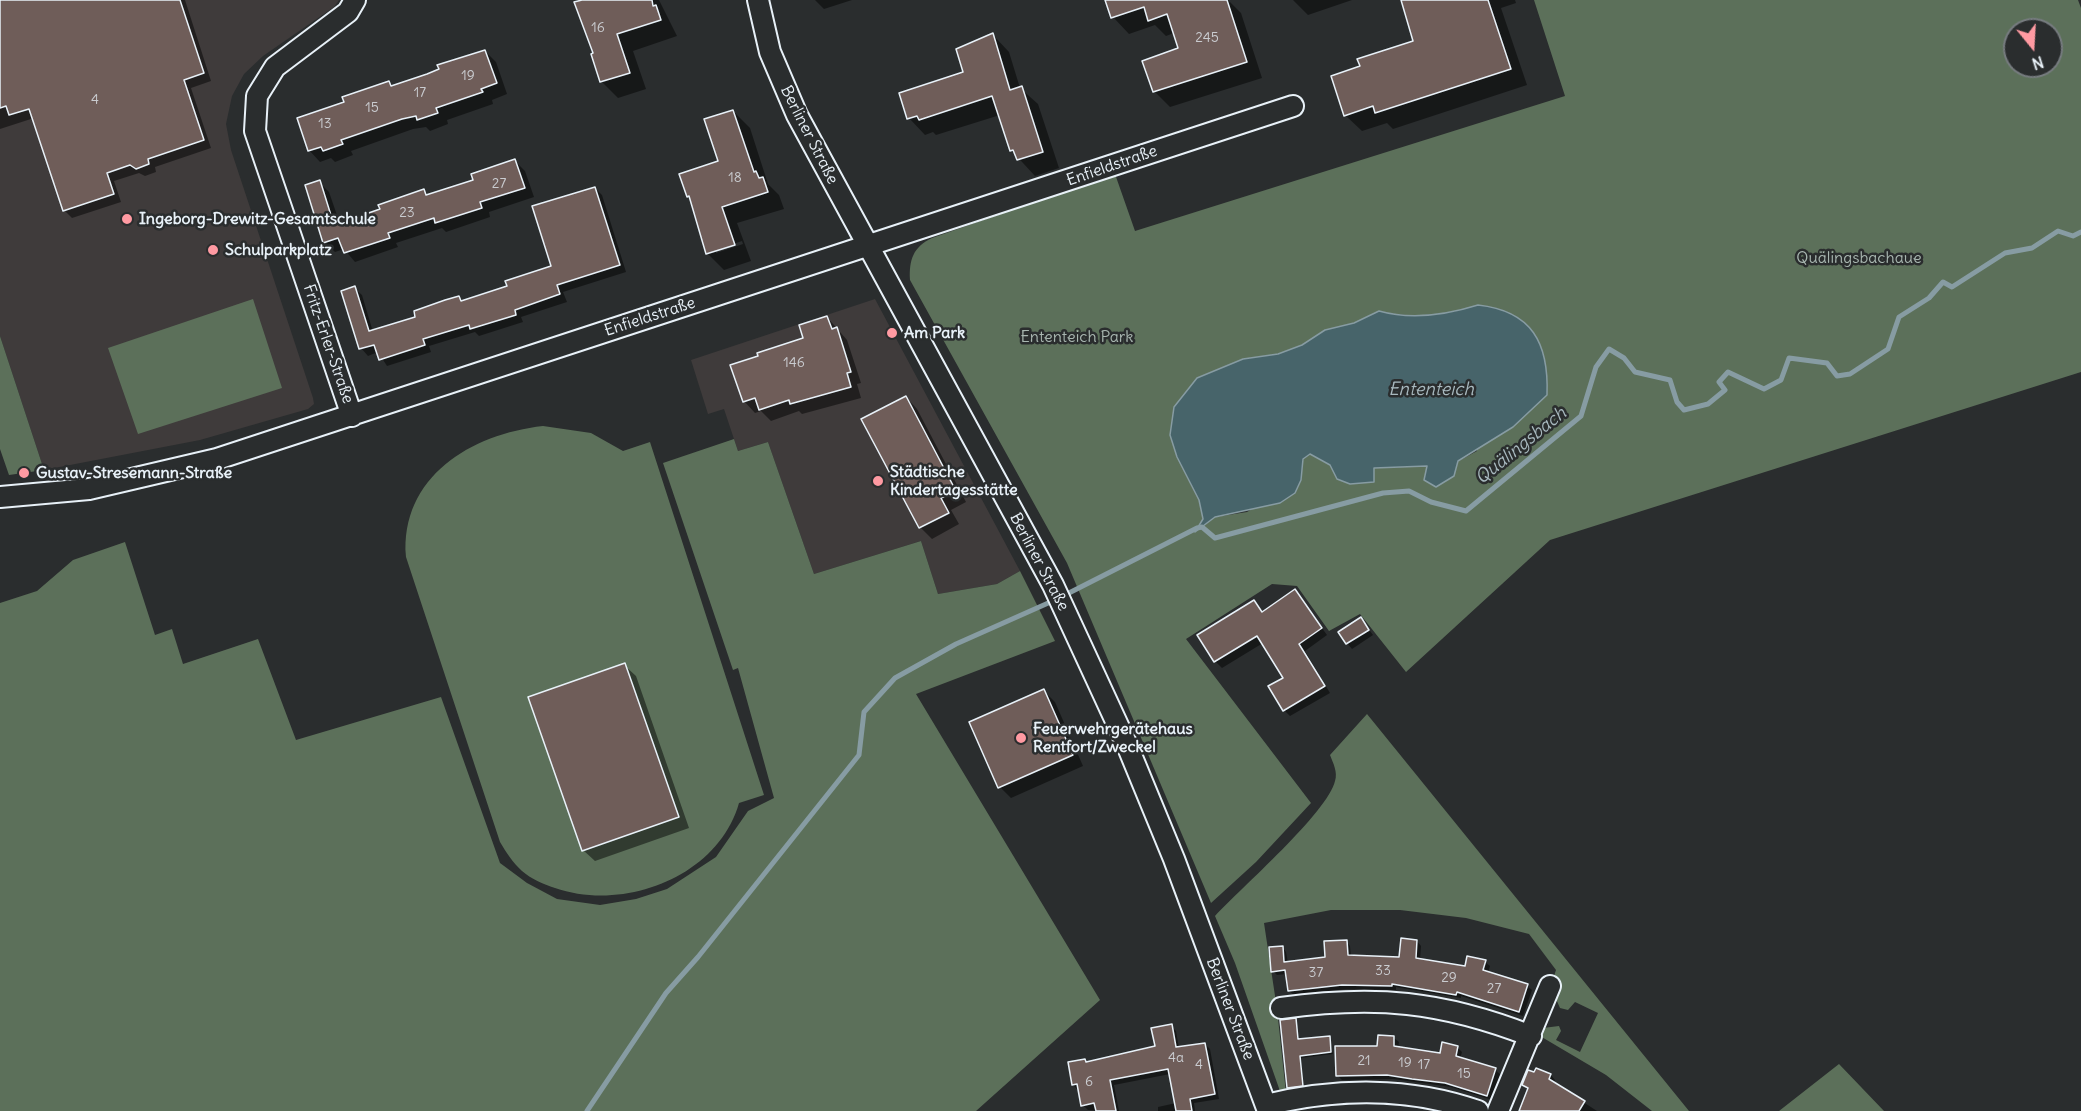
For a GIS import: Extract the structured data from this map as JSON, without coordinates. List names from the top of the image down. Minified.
{"streets":{"street":["Berliner Straße","Enfieldstraße","Fritz-Erler-Straße"]},"crossings":[["Berliner Straße","Enfieldstraße"],["Enfieldstraße","Fritz-Erler-Straße"]],"water":["Ententeich","Quälingsbach"],"parks":["Quälingsbachaue","Ententeich Park"],"places":["Ingeborg-Drewitz-Gesamtschule","Schulparkplatz","Am Park","Gustav-Stresemann-Straße","Städtische Kindertagesstätte","Feuerwehrgerätehaus Rentfort/Zweckel"],"house_numbers":["16","245","19","17","4","15","13","18","27","23","146","33","37","29","27","4a","21","19","4","17","15","6"],"north":"bottom"}
